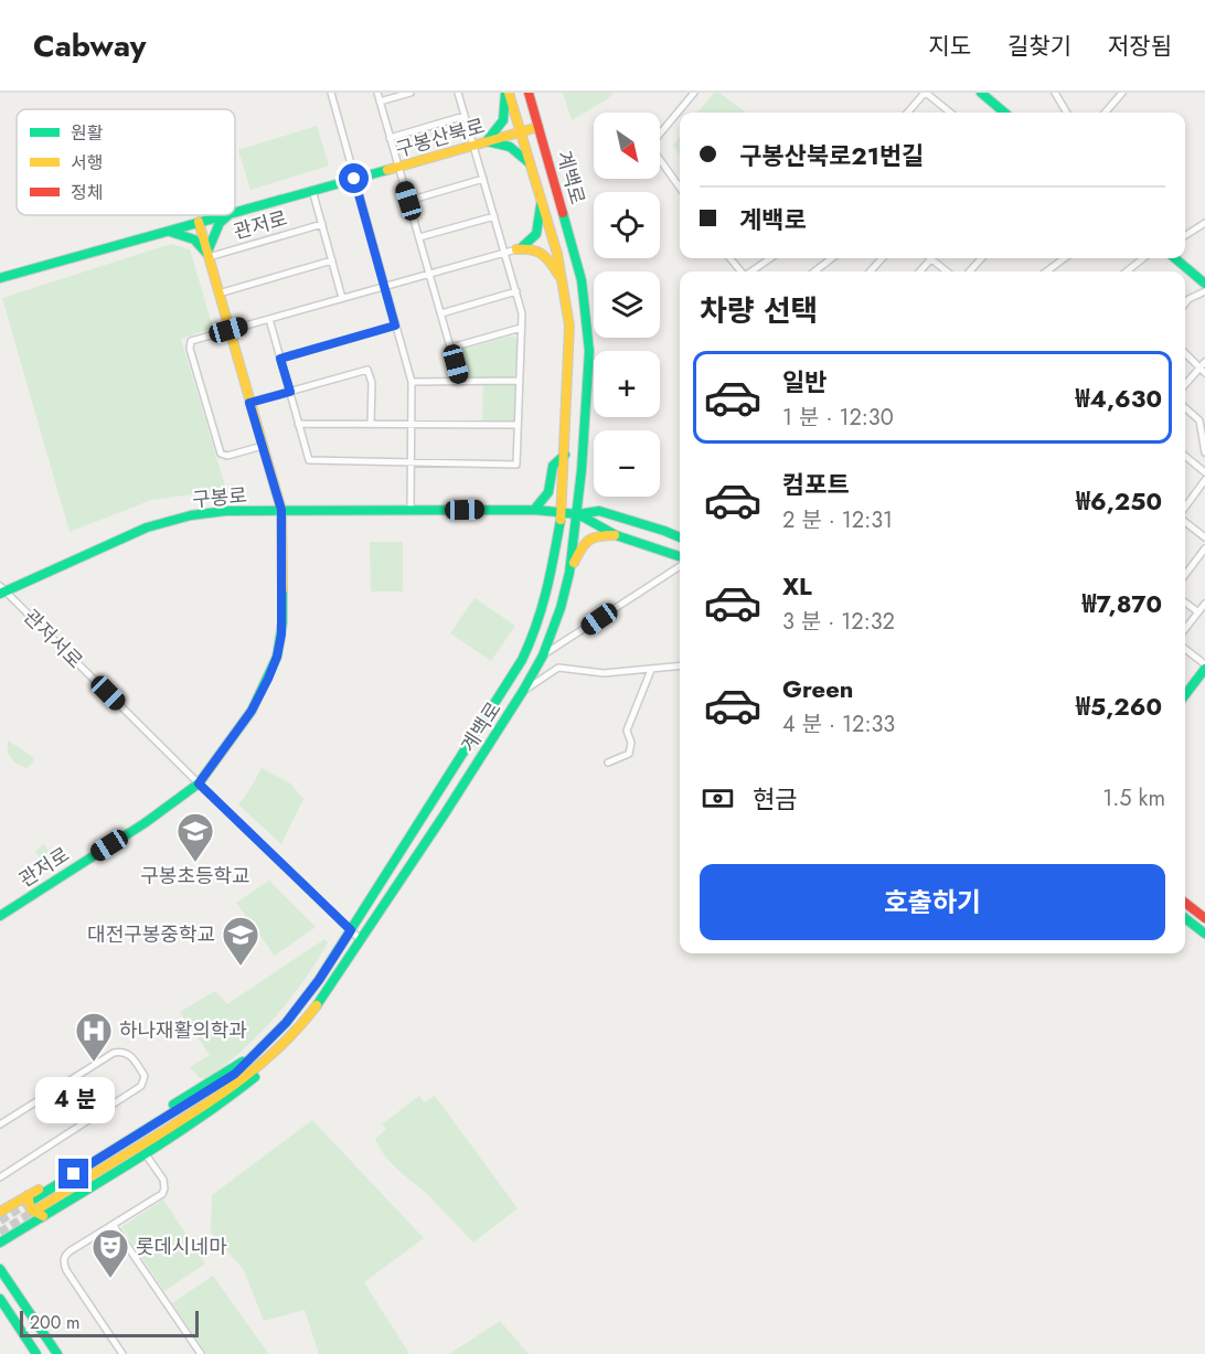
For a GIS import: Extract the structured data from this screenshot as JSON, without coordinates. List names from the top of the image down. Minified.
{"streets":{"main road":["구봉산북로","계백로","관저로","구봉로"],"street":["관저서로"]},"crossings":[["구봉산북로","계백로"],["구봉산북로","관저로"],["계백로","구봉로"],["계백로","관저서로"],["관저로","구봉로"],["관저로","관저서로"],["구봉로","관저서로"]],"places":{"school or university":["구봉초등학교","대전구봉중학교"],"hospital":["하나재활의학과"],"theatre":["롯데시네마"]},"legend":["원활","서행","정체"],"scale_bar":"200 m","north":"bottom right","page":{"header":"Cabway","nav":["지도","길찾기","저장됨"],"map_buttons":["+","−"],"banner":["구봉산북로21번길","계백로"],"heading":"차량 선택","list":[{"name":"일반","note":"1 분 · 12:30","value":"₩4,630"},{"name":"컴포트","note":"2 분 · 12:31","value":"₩6,250"},{"name":"XL","note":"3 분 · 12:32","value":"₩7,870"},{"name":"Green","note":"4 분 · 12:33","value":"₩5,260"}],"pay":["현금","1.5 km"],"buttons":"호출하기","bubble":"4 분","scale":"200 m"}}
